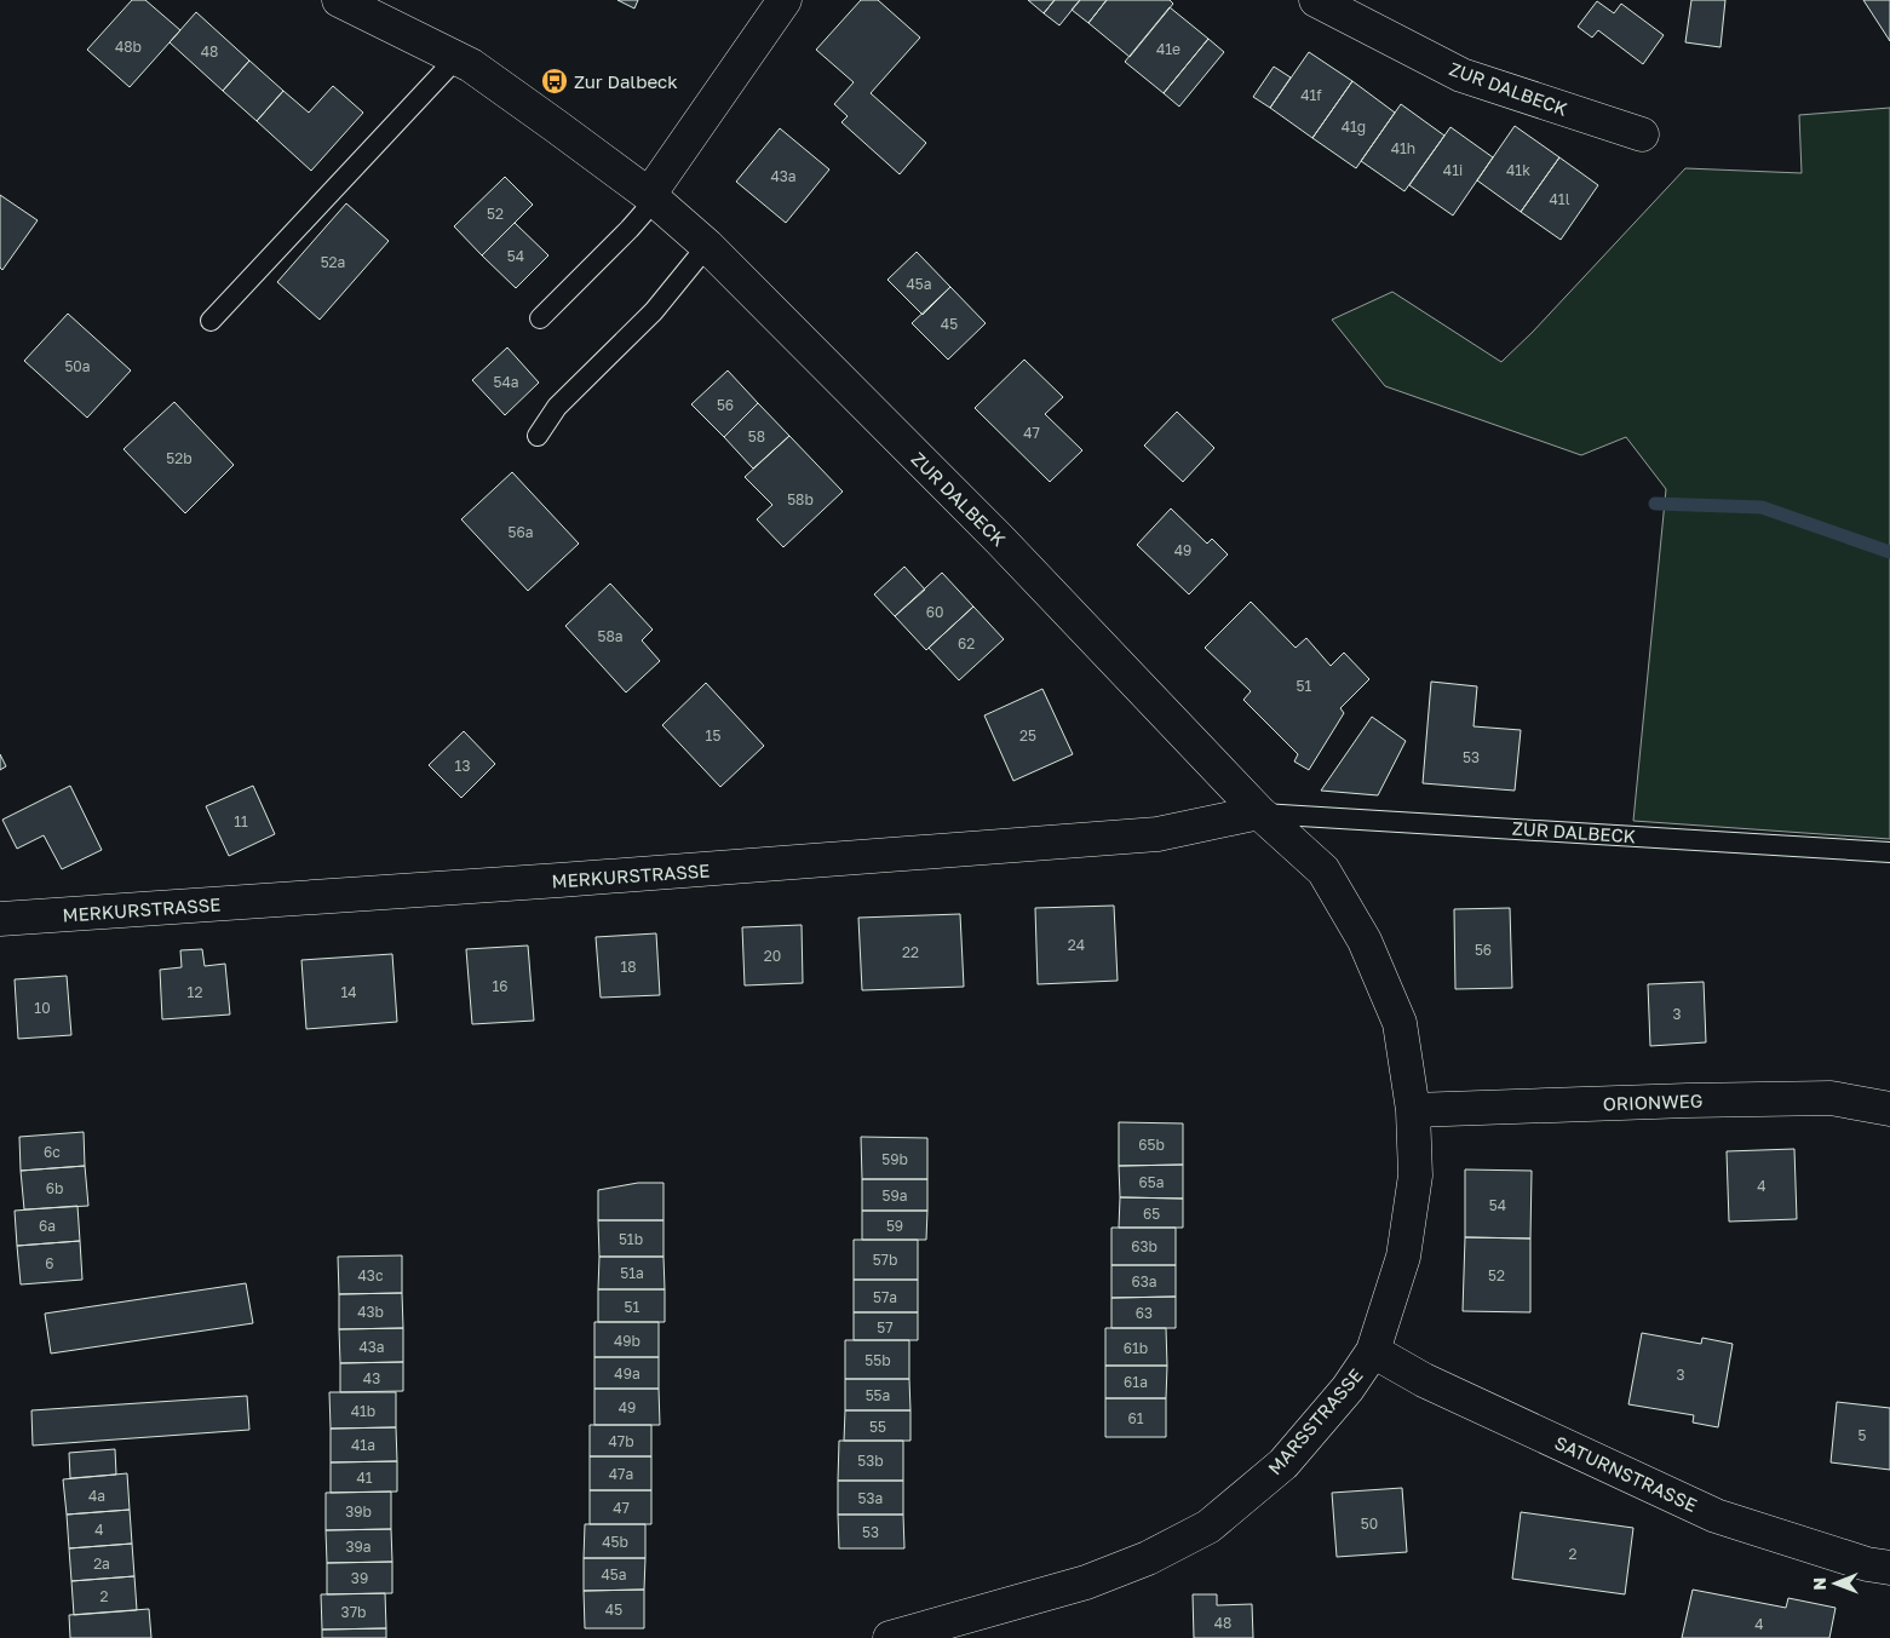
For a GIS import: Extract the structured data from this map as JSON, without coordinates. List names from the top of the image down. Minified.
{"streets":{"street":["ZUR DALBECK","MERKURSTRASSE","ORIONWEG","MARSSTRASSE","SATURNSTRASSE"]},"crossings":[["ZUR DALBECK","MERKURSTRASSE"],["ZUR DALBECK","ORIONWEG"],["ZUR DALBECK","MARSSTRASSE"],["MARSSTRASSE","SATURNSTRASSE"]],"places":{"bus stop":["Zur Dalbeck"]},"house_numbers":["48b","41e","48","41f","41g","41h","41i","41k","43a","41l","52","54","52a","45a","45","50a","54a","56","47","58","52b","58b","56a","49","60","58a","62","51","15","25","53","13","11","24","56","22","20","18","16","12","14","10","3","65b","6c","59b","65a","4","6b","59a","54","65","6a","59","51b","63b","57b","6","51a","43c","52","63a","57a","51","43b","63","57","49b","43a","61b","55b","49a","3","43","61a","55a","49","41b","61","55","5","47b","41a","53b","47a","41","4a","53a","47","39b","50","4","53","45b","39a","2","2a","45a","39","2","45","37b","48","4"],"north":"left"}
